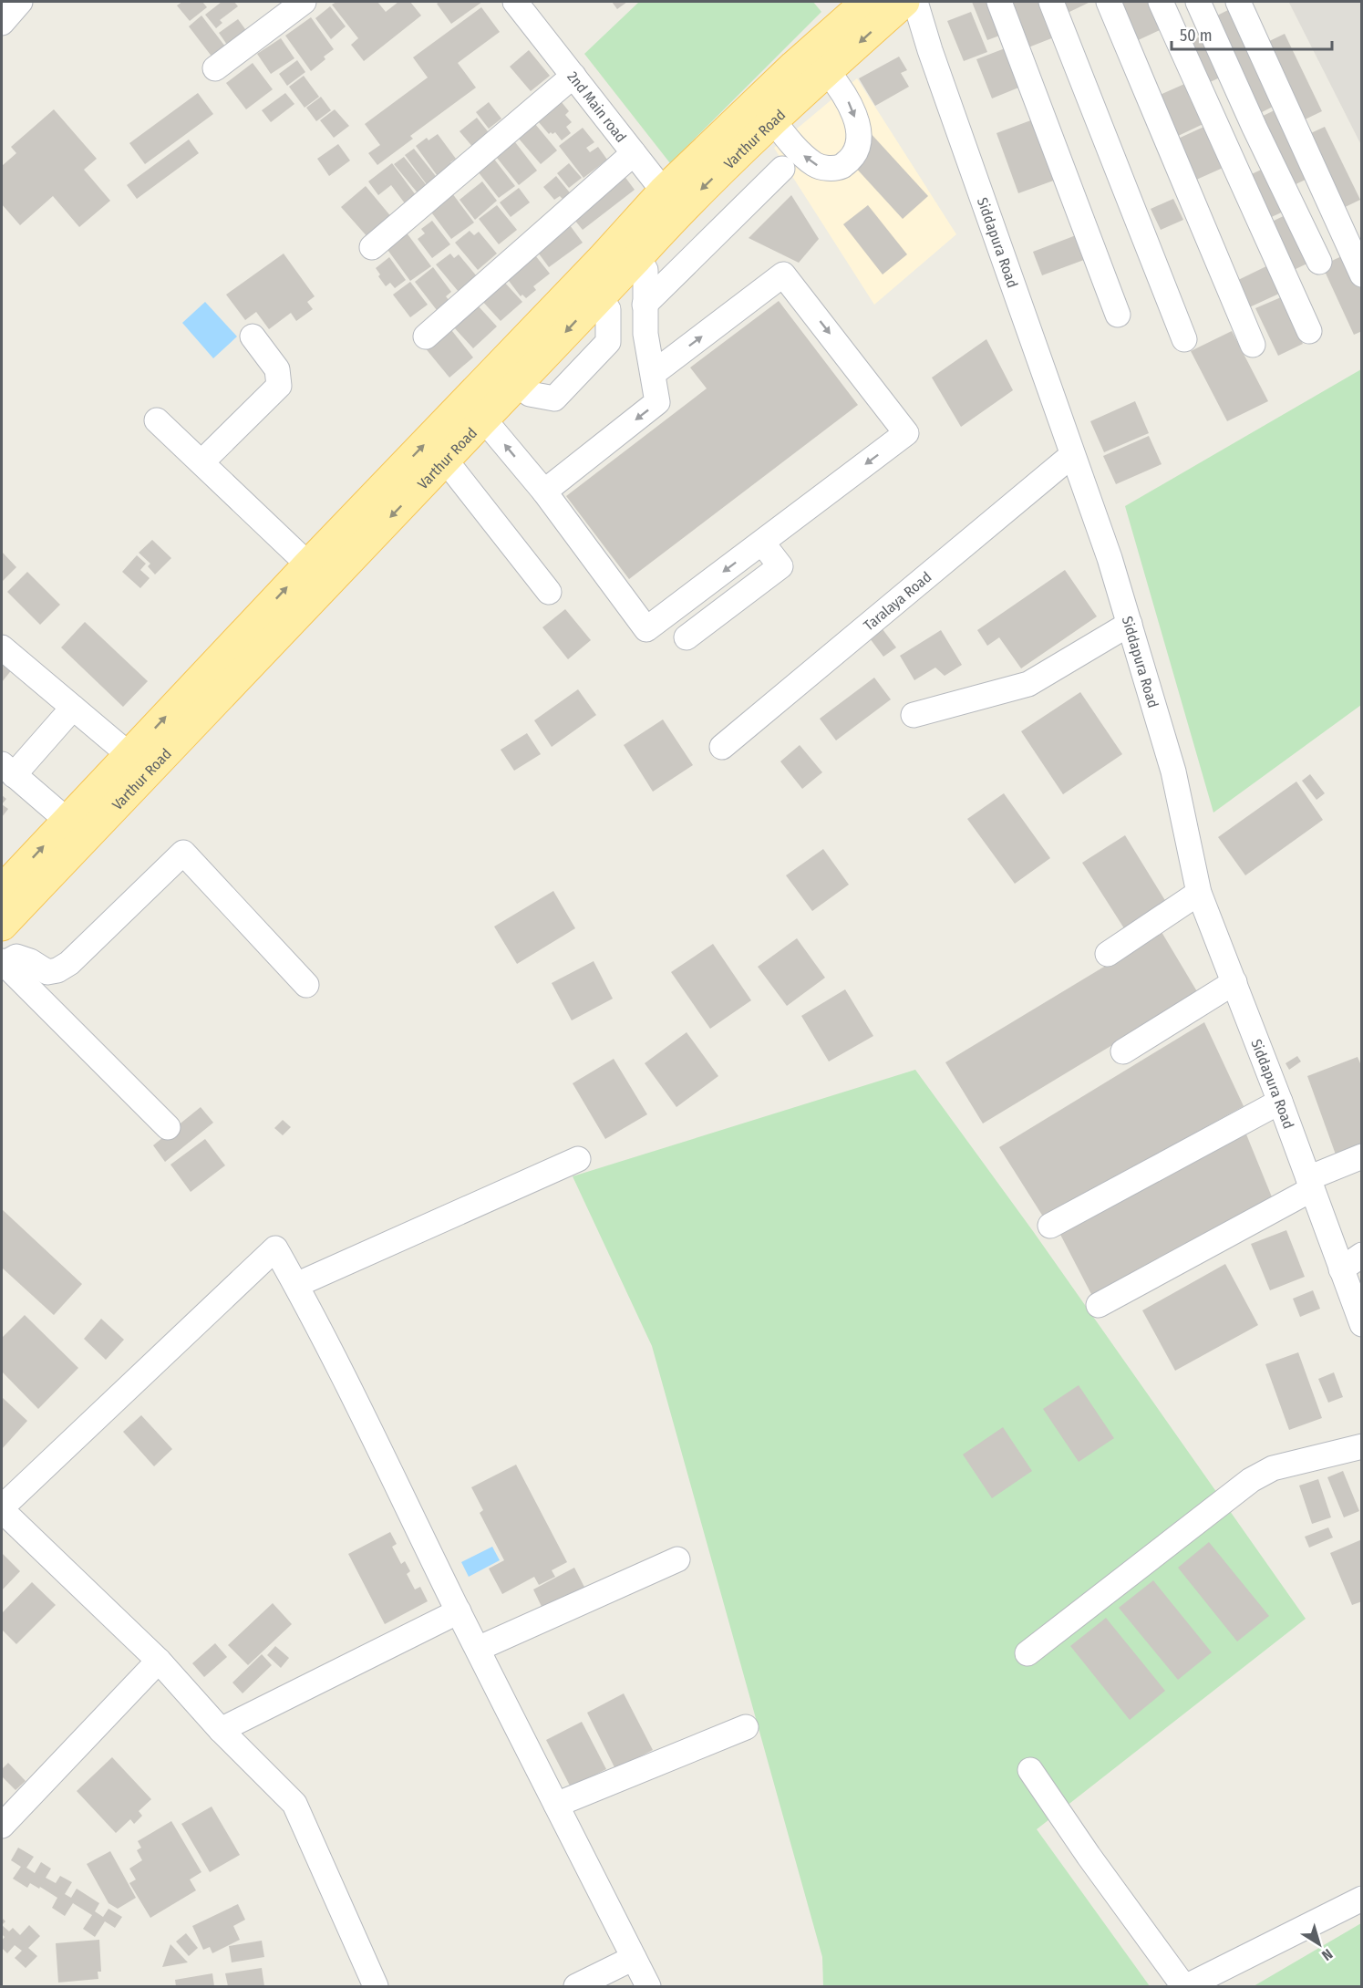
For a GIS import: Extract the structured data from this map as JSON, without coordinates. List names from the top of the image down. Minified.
{"streets":{"main road":["Varthur Road"],"street":["2nd Main road","Siddapura Road","Taralaya Road"]},"crossings":[["2nd Main road","Varthur Road"],["Siddapura Road","Taralaya Road"]],"scale_bar":"50 m","north":"bottom right"}
